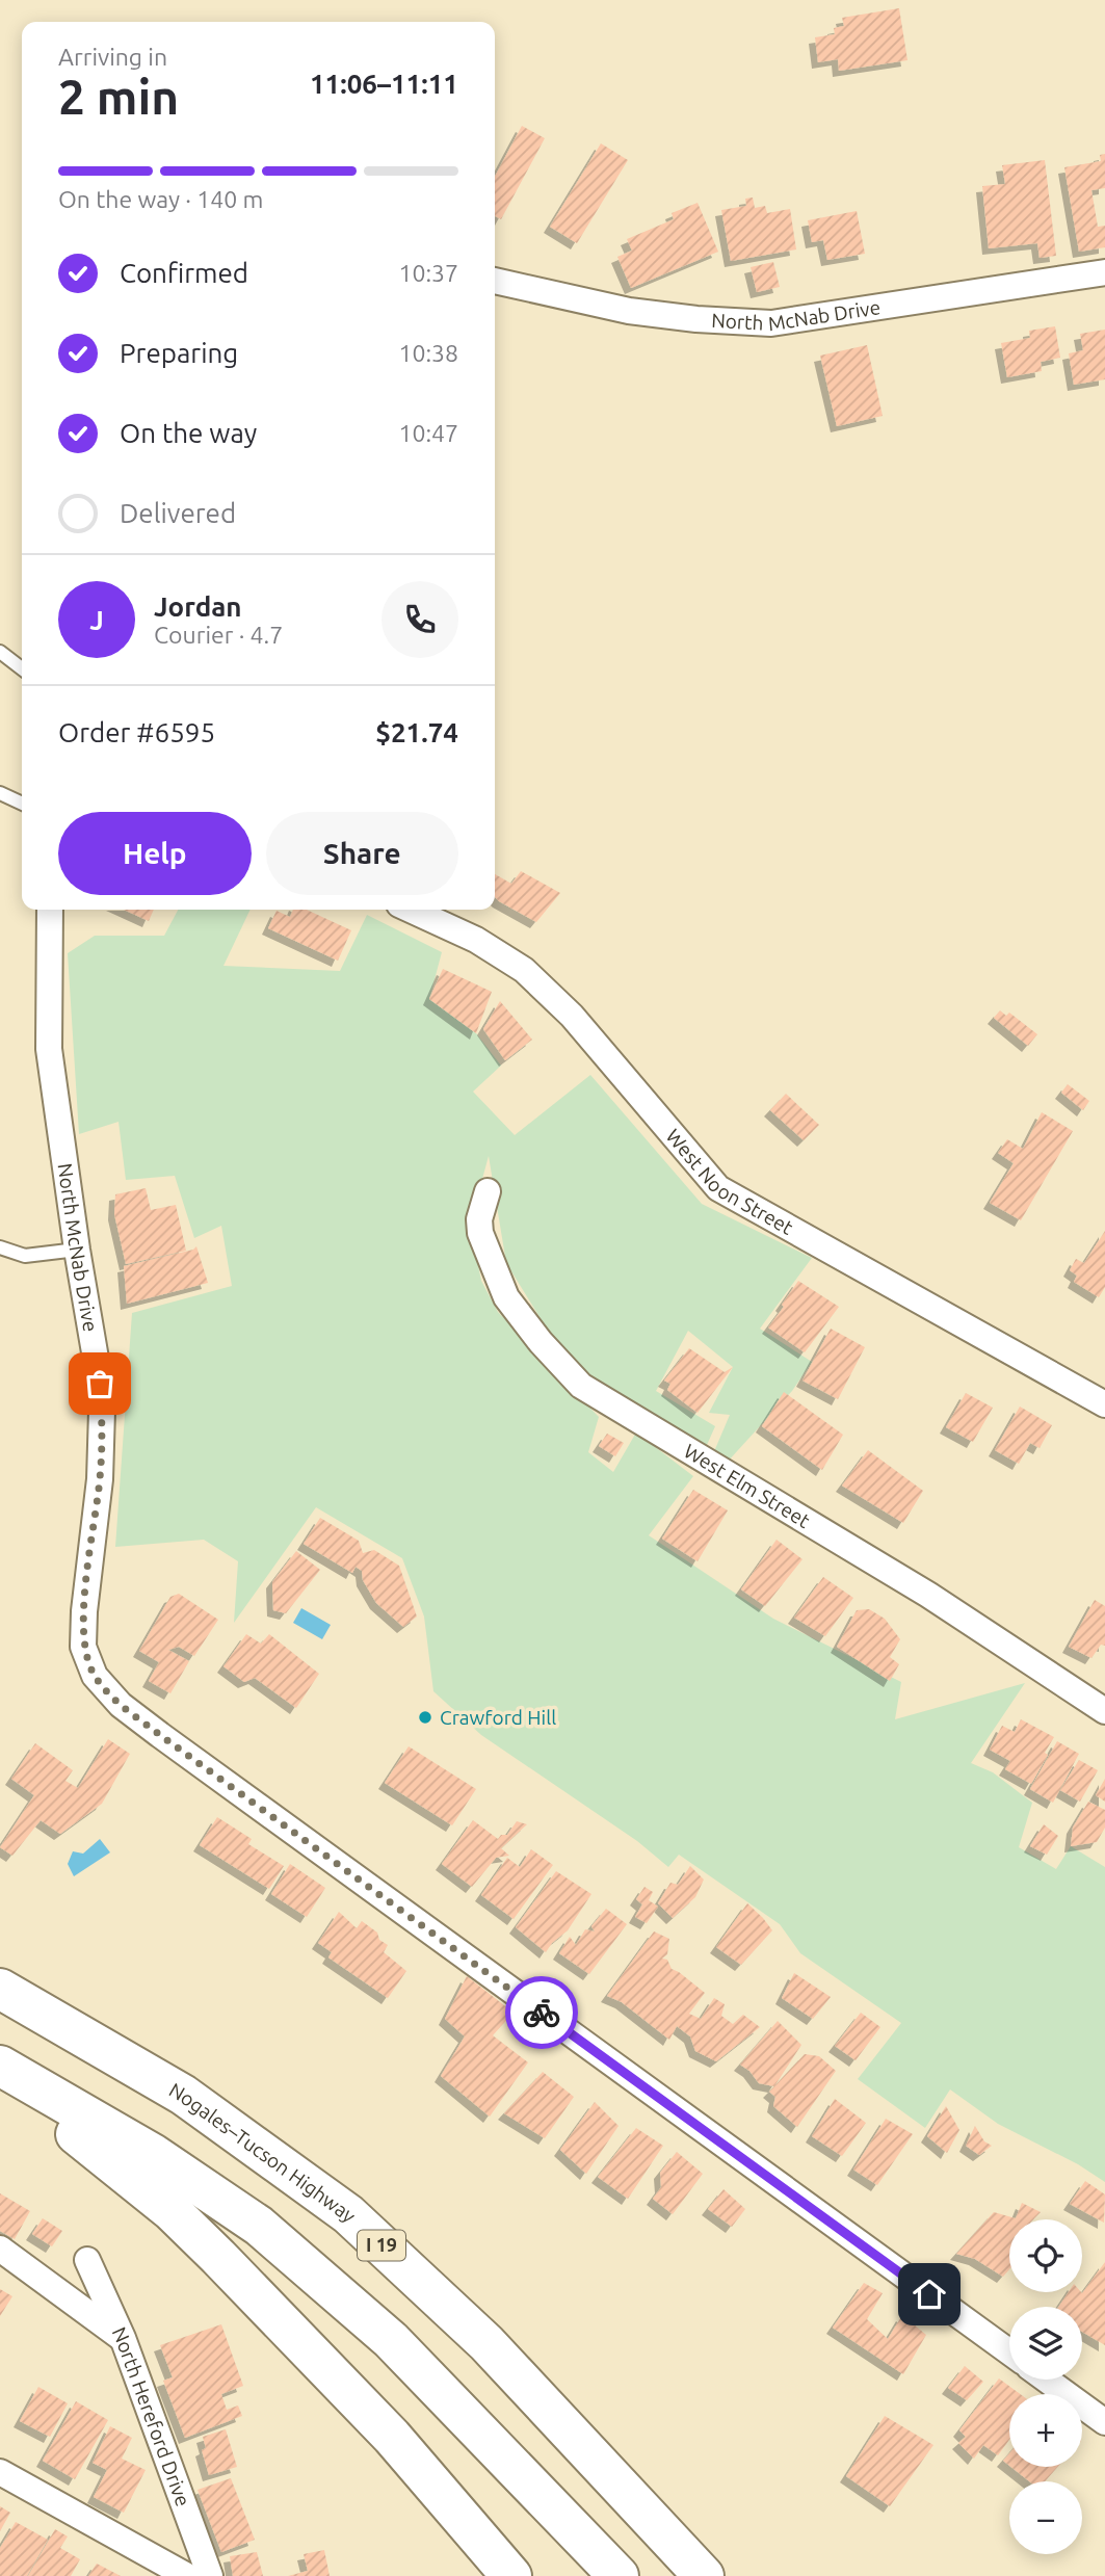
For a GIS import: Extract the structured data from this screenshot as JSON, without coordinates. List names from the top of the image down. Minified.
{"streets":{"highway":["Nogales–Tucson Highway","I 19"],"street":["North McNab Drive","West Noon Street","West Elm Street","North Hereford Drive"]},"places":["Crawford Hill"],"page":{"heading":["2 min","Arriving in","11:06–11:11"],"panel":["Jordan","Courier · 4.7","Order #6595","$21.74"],"bar":"On the way · 140 m","list":[["Confirmed","10:37"],["Preparing","10:38"],["On the way","10:47"],"Delivered"],"round":"J","buttons":["Help","Share"],"map_buttons":["+","−"]}}
